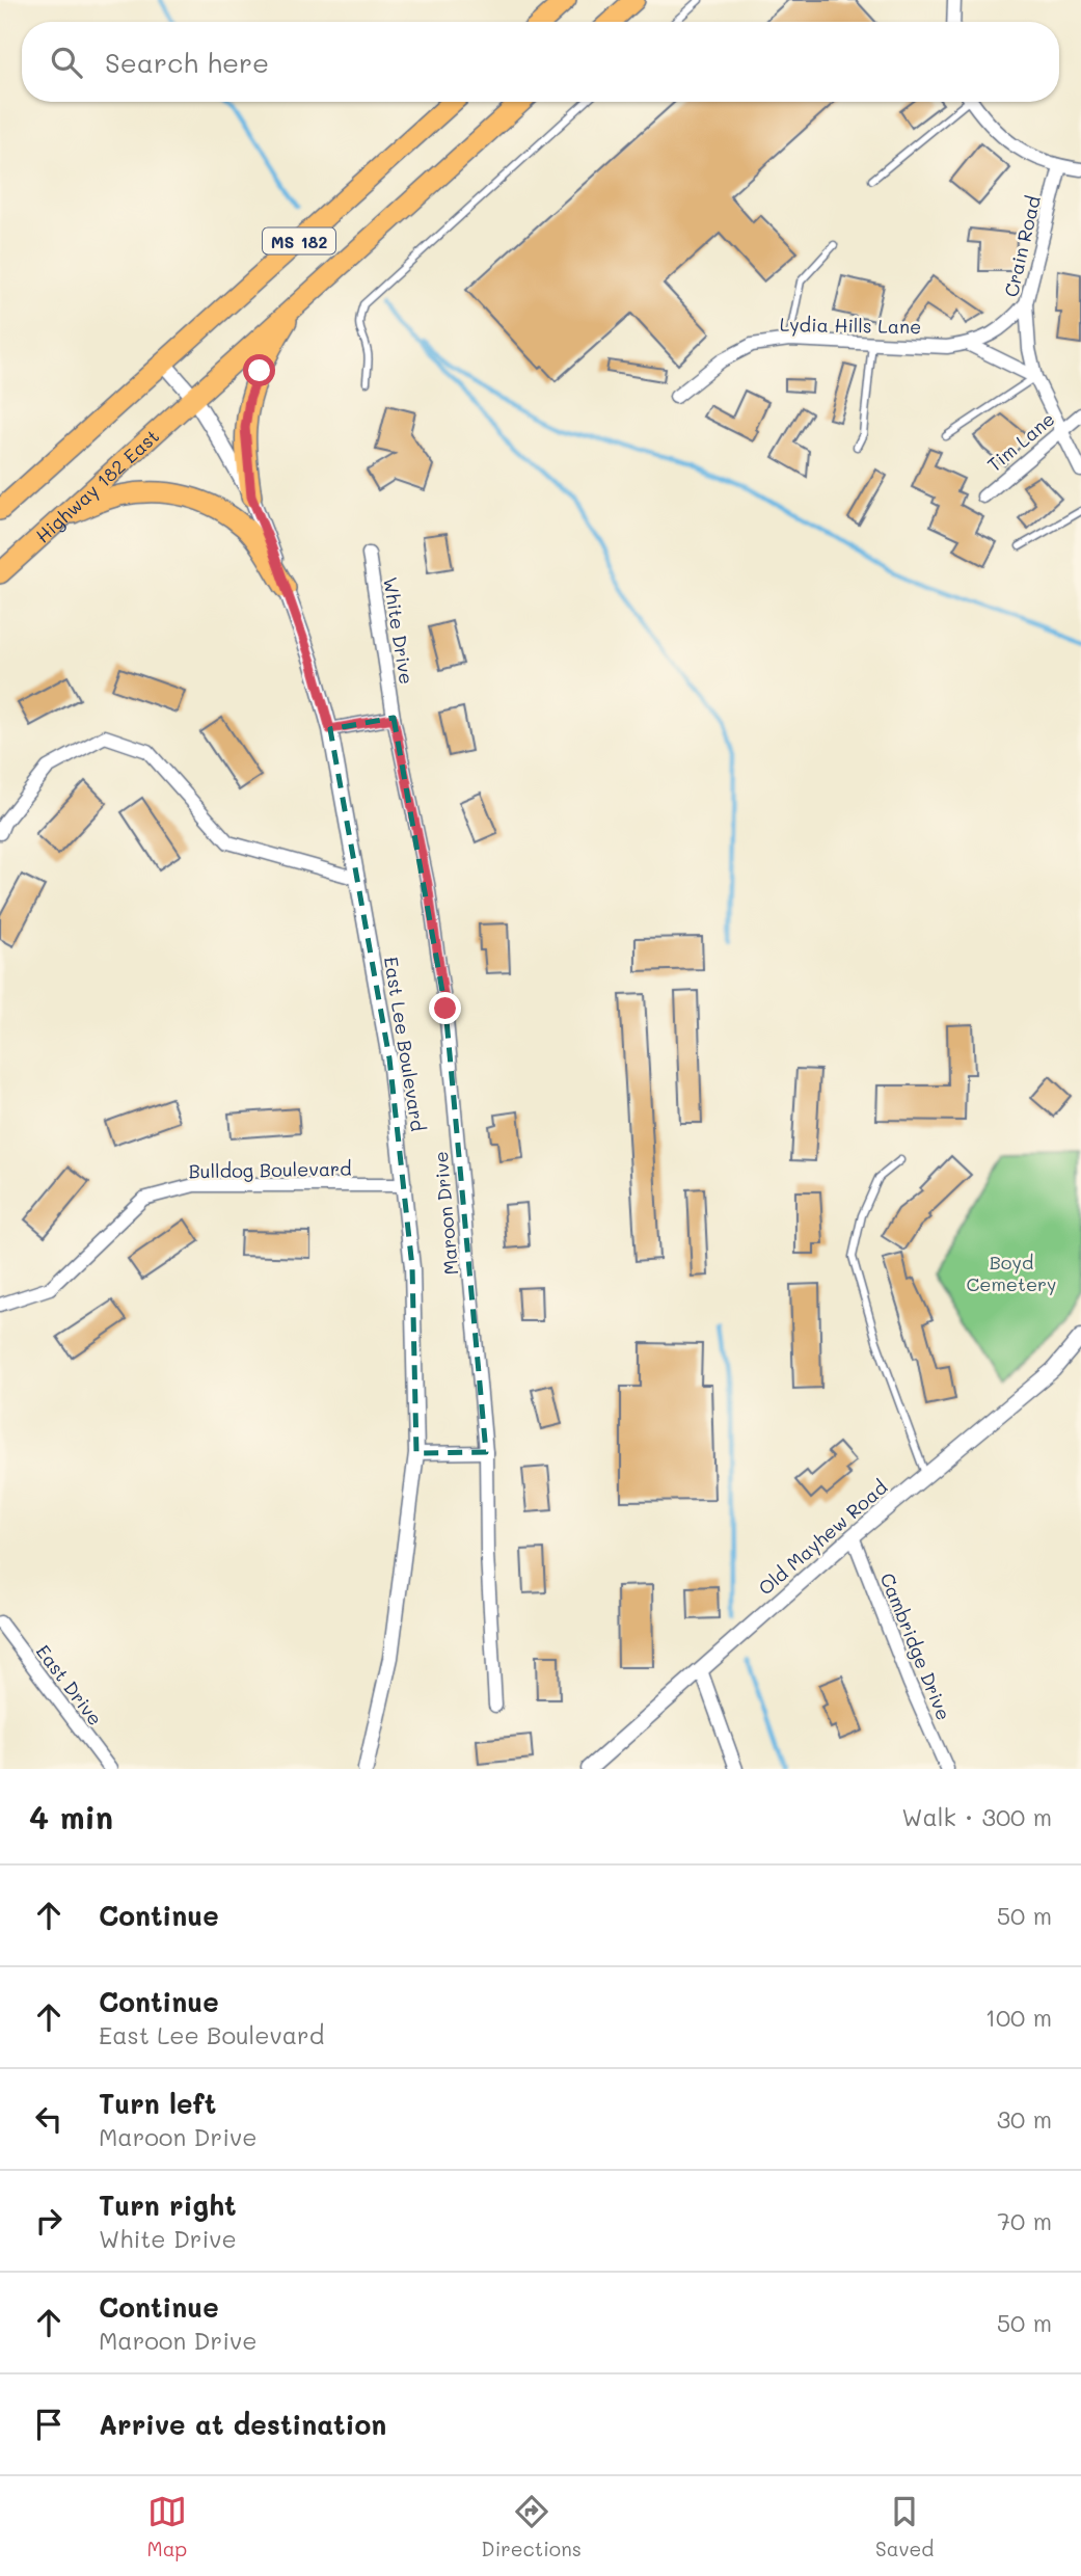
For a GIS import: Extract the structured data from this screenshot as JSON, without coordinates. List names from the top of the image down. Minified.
{"streets":{"main road":["MS 182","Highway 182 East"],"street":["Crain Road","Lydia Hills Lane","Tim Lane","White Drive","East Lee Boulevard","Bulldog Boulevard","Maroon Drive","Old Mayhew Road","Cambridge Drive","East Drive"]},"crossings":[["MS 182","Highway 182 East"],["MS 182","East Lee Boulevard"],["Crain Road","Lydia Hills Lane"],["Crain Road","Tim Lane"],["Highway 182 East","East Lee Boulevard"],["White Drive","Maroon Drive"],["East Lee Boulevard","Bulldog Boulevard"],["Old Mayhew Road","Cambridge Drive"]],"parks":["Boyd Cemetery"],"page":{"search":"Search here","heading":["4 min","Walk · 300 m"],"list":[["Continue","50 m"],["Continue","East Lee Boulevard","100 m"],["Turn left","Maroon Drive","30 m"],["Turn right","White Drive","70 m"],["Continue","Maroon Drive","50 m"],"Arrive at destination"],"nav":["Map","Directions","Saved"]}}
